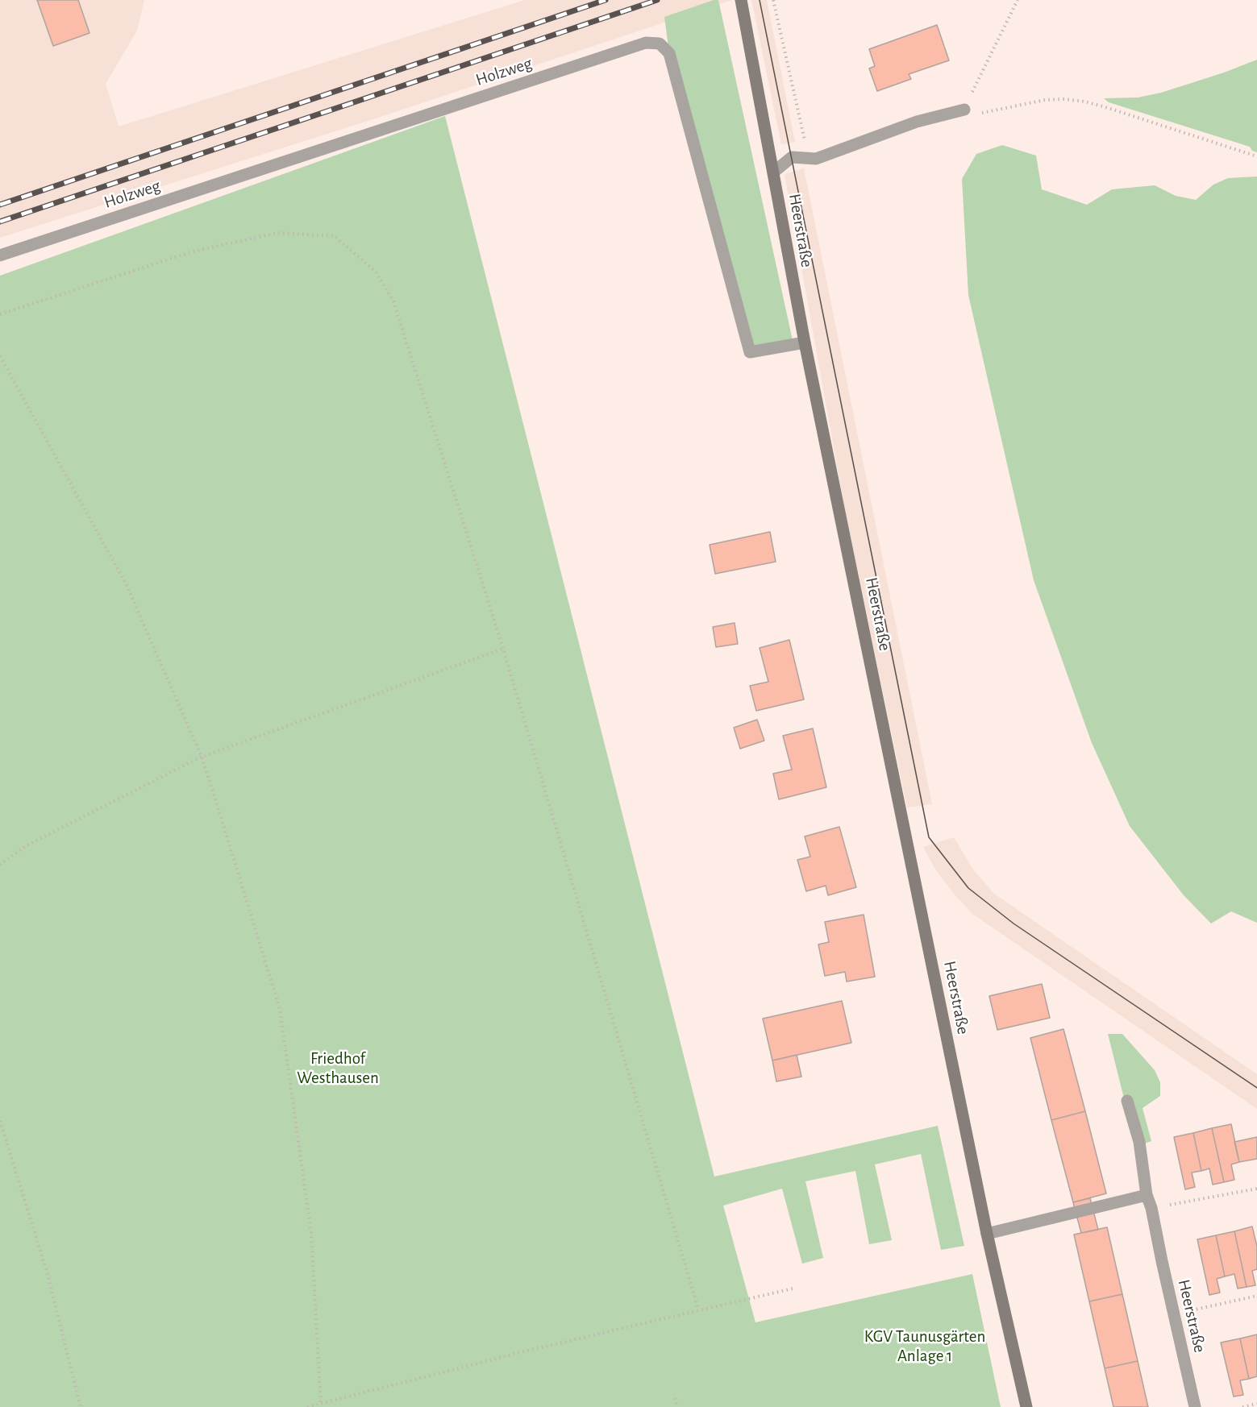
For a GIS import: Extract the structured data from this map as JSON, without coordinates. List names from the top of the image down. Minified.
{"streets":{"main road":["Heerstraße"],"street":["Holzweg"]},"crossings":[["Holzweg","Heerstraße"]],"parks":["Friedhof Westhausen","KGV Taunusgärten Anlage 1"]}
